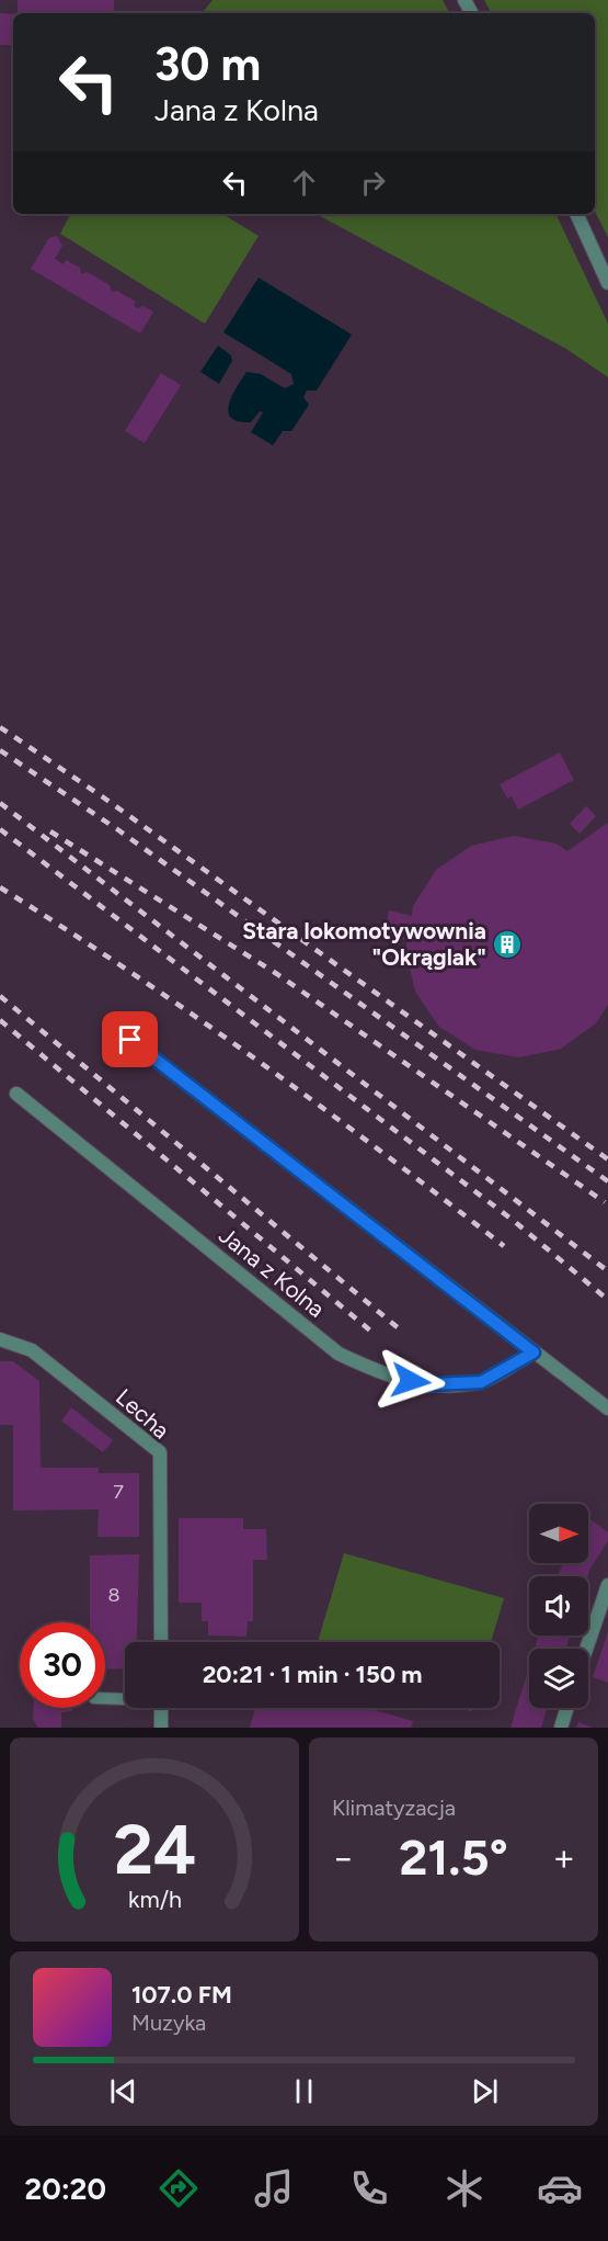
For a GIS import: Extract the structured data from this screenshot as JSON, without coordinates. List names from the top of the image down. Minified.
{"streets":{"street":["Jana z Kolna","Lecha"]},"places":{"building":["Stara lokomotywownia \"Okrąglak\""]},"house_numbers":["7","8"],"north":"right","page":{"turn":["30 m","Jana z Kolna"],"limit":"30","trip":"20:21 · 1 min · 150 m","tile":"Klimatyzacja","heat":["−","21.5°","+"],"song":["107.0 FM","Muzyka"],"tabs":"20:20","gauge":["24","km/h"]}}
